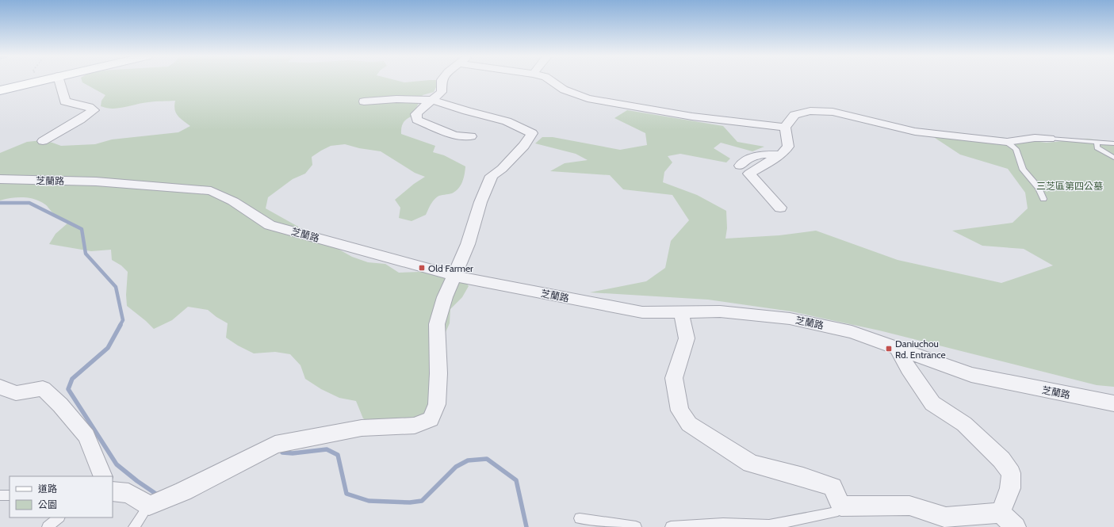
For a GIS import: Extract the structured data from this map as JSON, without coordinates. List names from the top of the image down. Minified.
{"streets":{"street":["芝蘭路"]},"parks":["三芝區第四公墓"],"places":{"transit":["Old Farmer","Daniuchou Rd. Entrance"]},"legend":["道路","公園"]}
